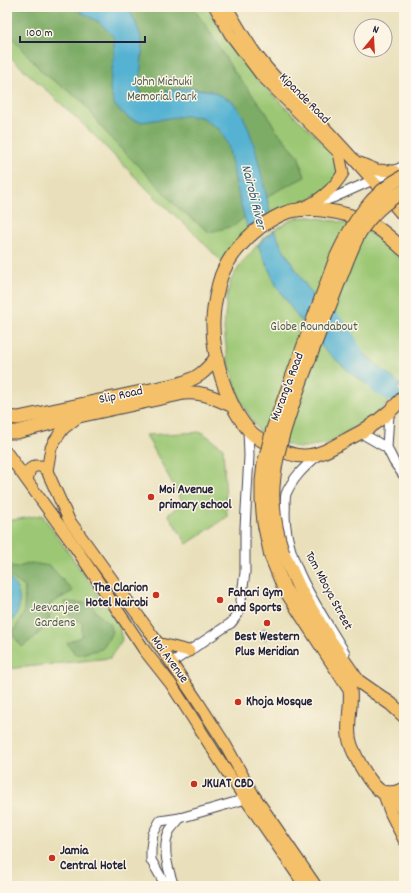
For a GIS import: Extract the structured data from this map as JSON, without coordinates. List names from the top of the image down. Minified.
{"streets":{"highway":["Murang'a Road","Slip Road"],"main road":["Kipande Road","Moi Avenue"],"street":["Tom Mboya Street"]},"crossings":[["Kipande Road","Murang'a Road"],["Slip Road","Moi Avenue"]],"water":["Nairobi River"],"parks":["John Michuki Memorial Park","Globe Roundabout","Jeevanjee Gardens"],"places":["Moi Avenue primary school","The Clarion Hotel Nairobi","Fahari Gym and Sports","Best Western Plus Meridian","Khoja Mosque","JKUAT CBD","Jamia Central Hotel"],"scale_bar":"100 m","north":"top"}
